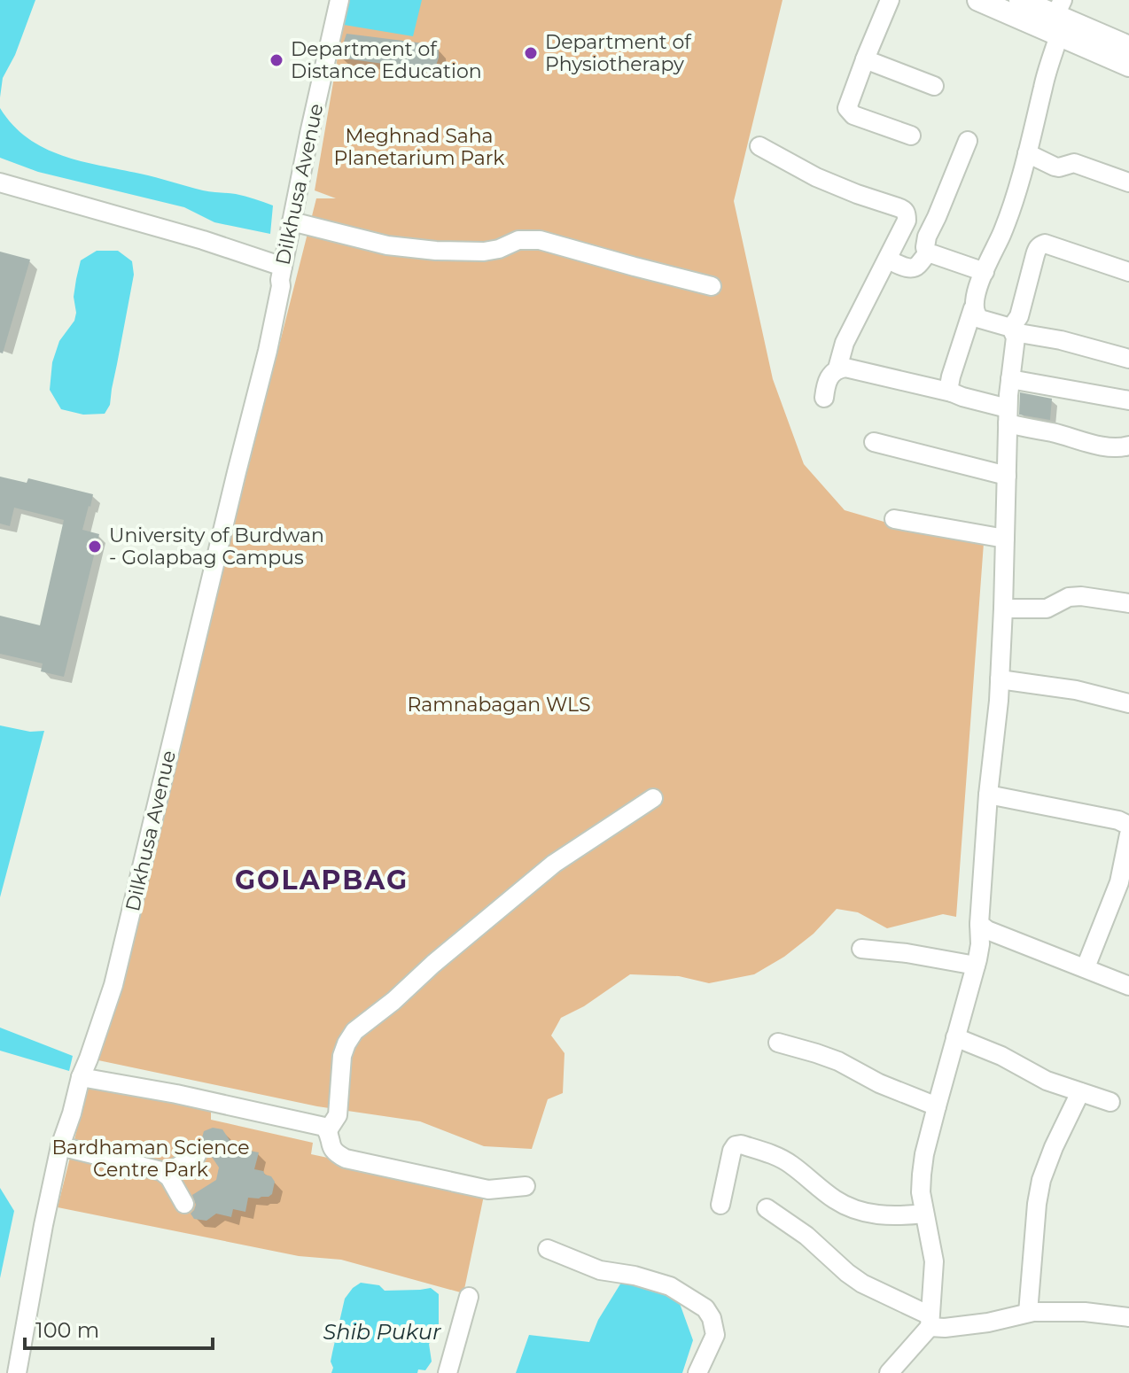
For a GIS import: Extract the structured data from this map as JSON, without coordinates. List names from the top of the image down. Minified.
{"streets":{"street":["Dilkhusa Avenue"]},"districts":["GOLAPBAG"],"water":["Shib Pukur"],"parks":["Meghnad Saha Planetarium Park","Ramnabagan WLS","Bardhaman Science Centre Park"],"places":["Department of Physiotherapy","Department of Distance Education","University of Burdwan - Golapbag Campus"],"scale_bar":"100 m"}
